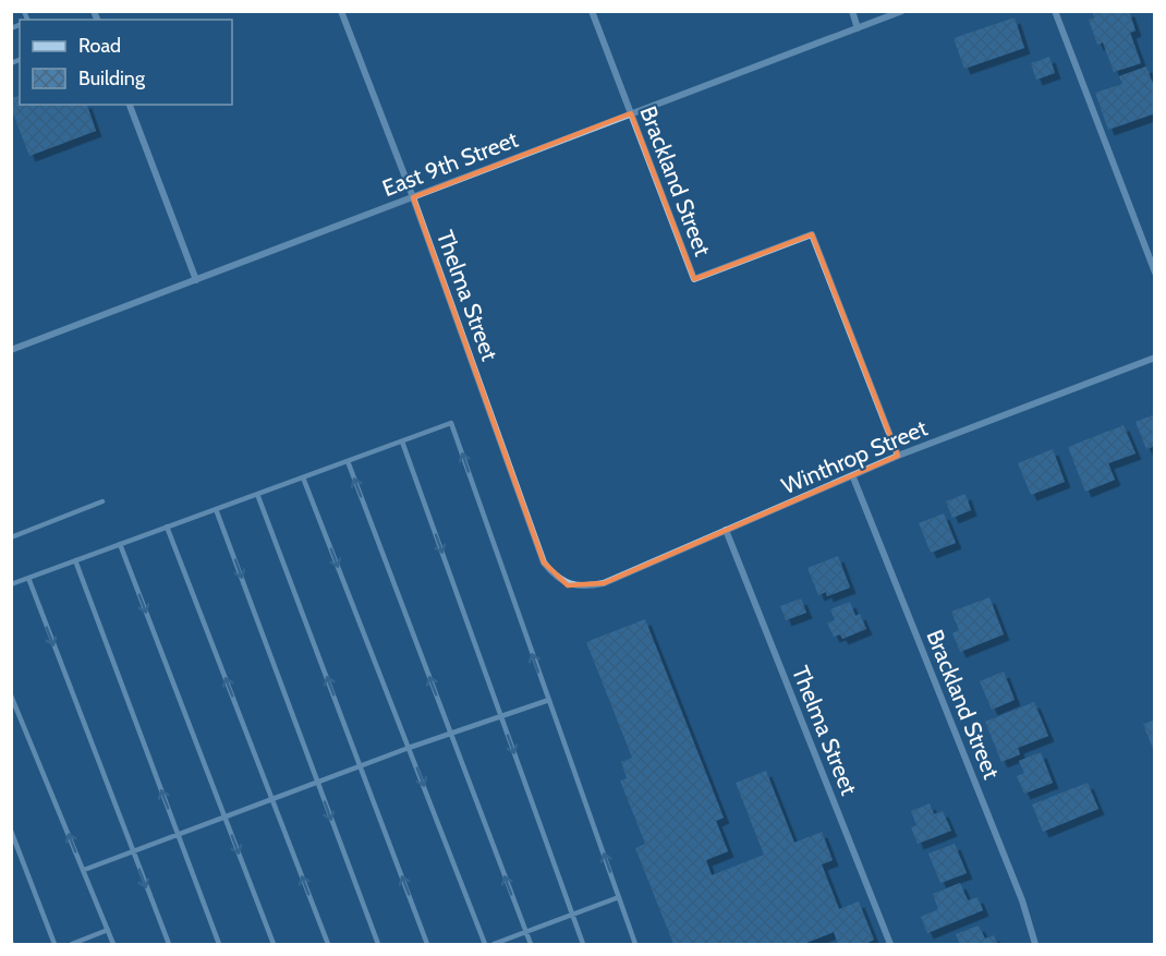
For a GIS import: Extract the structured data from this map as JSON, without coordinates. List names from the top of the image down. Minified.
{"streets":{"street":["East 9th Street","Brackland Street","Thelma Street","Winthrop Street"]},"crossings":[["East 9th Street","Brackland Street"],["East 9th Street","Thelma Street"],["Brackland Street","Winthrop Street"],["Thelma Street","Winthrop Street"]],"legend":["Road","Building"]}
